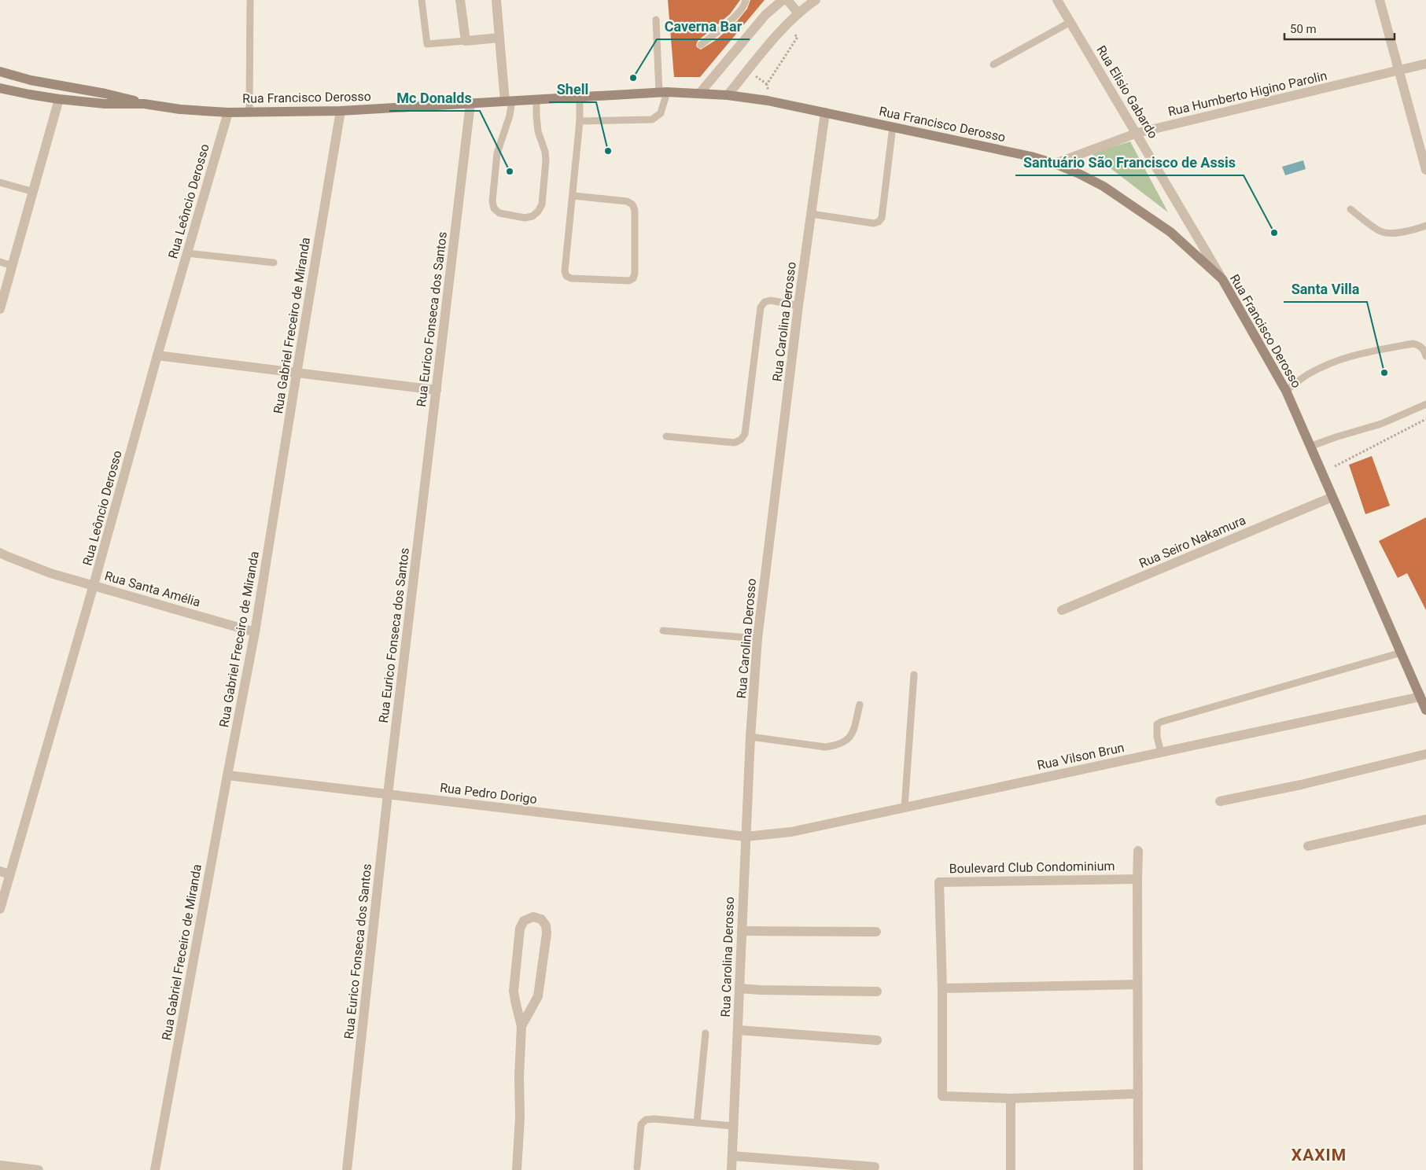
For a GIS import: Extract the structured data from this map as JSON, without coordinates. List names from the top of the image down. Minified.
{"streets":{"main road":["Rua Francisco Derosso"],"street":["Rua Elisio Gabardo","Rua Humberto Higino Parolin","Rua Leôncio Derosso","Rua Eurico Fonseca dos Santos","Rua Carolina Derosso","Rua Gabriel Freceiro de Miranda","Rua Seiro Nakamura","Rua Santa Amélia","Rua Vilson Brun","Rua Pedro Dorigo","Boulevard Club Condominium"]},"crossings":[["Rua Elisio Gabardo","Rua Humberto Higino Parolin"],["Rua Elisio Gabardo","Rua Francisco Derosso"],["Rua Humberto Higino Parolin","Rua Francisco Derosso"],["Rua Francisco Derosso","Rua Leôncio Derosso"],["Rua Francisco Derosso","Rua Eurico Fonseca dos Santos"],["Rua Francisco Derosso","Rua Carolina Derosso"],["Rua Francisco Derosso","Rua Gabriel Freceiro de Miranda"],["Rua Francisco Derosso","Rua Seiro Nakamura"],["Rua Francisco Derosso","Rua Vilson Brun"],["Rua Leôncio Derosso","Rua Santa Amélia"],["Rua Eurico Fonseca dos Santos","Rua Pedro Dorigo"],["Rua Carolina Derosso","Rua Vilson Brun"],["Rua Carolina Derosso","Rua Pedro Dorigo"],["Rua Gabriel Freceiro de Miranda","Rua Santa Amélia"],["Rua Gabriel Freceiro de Miranda","Rua Pedro Dorigo"],["Rua Vilson Brun","Rua Pedro Dorigo"]],"districts":["XAXIM"],"places":["Caverna Bar","Shell","Mc Donalds","Santuário São Francisco de Assis","Santa Villa"],"scale_bar":"50 m"}
